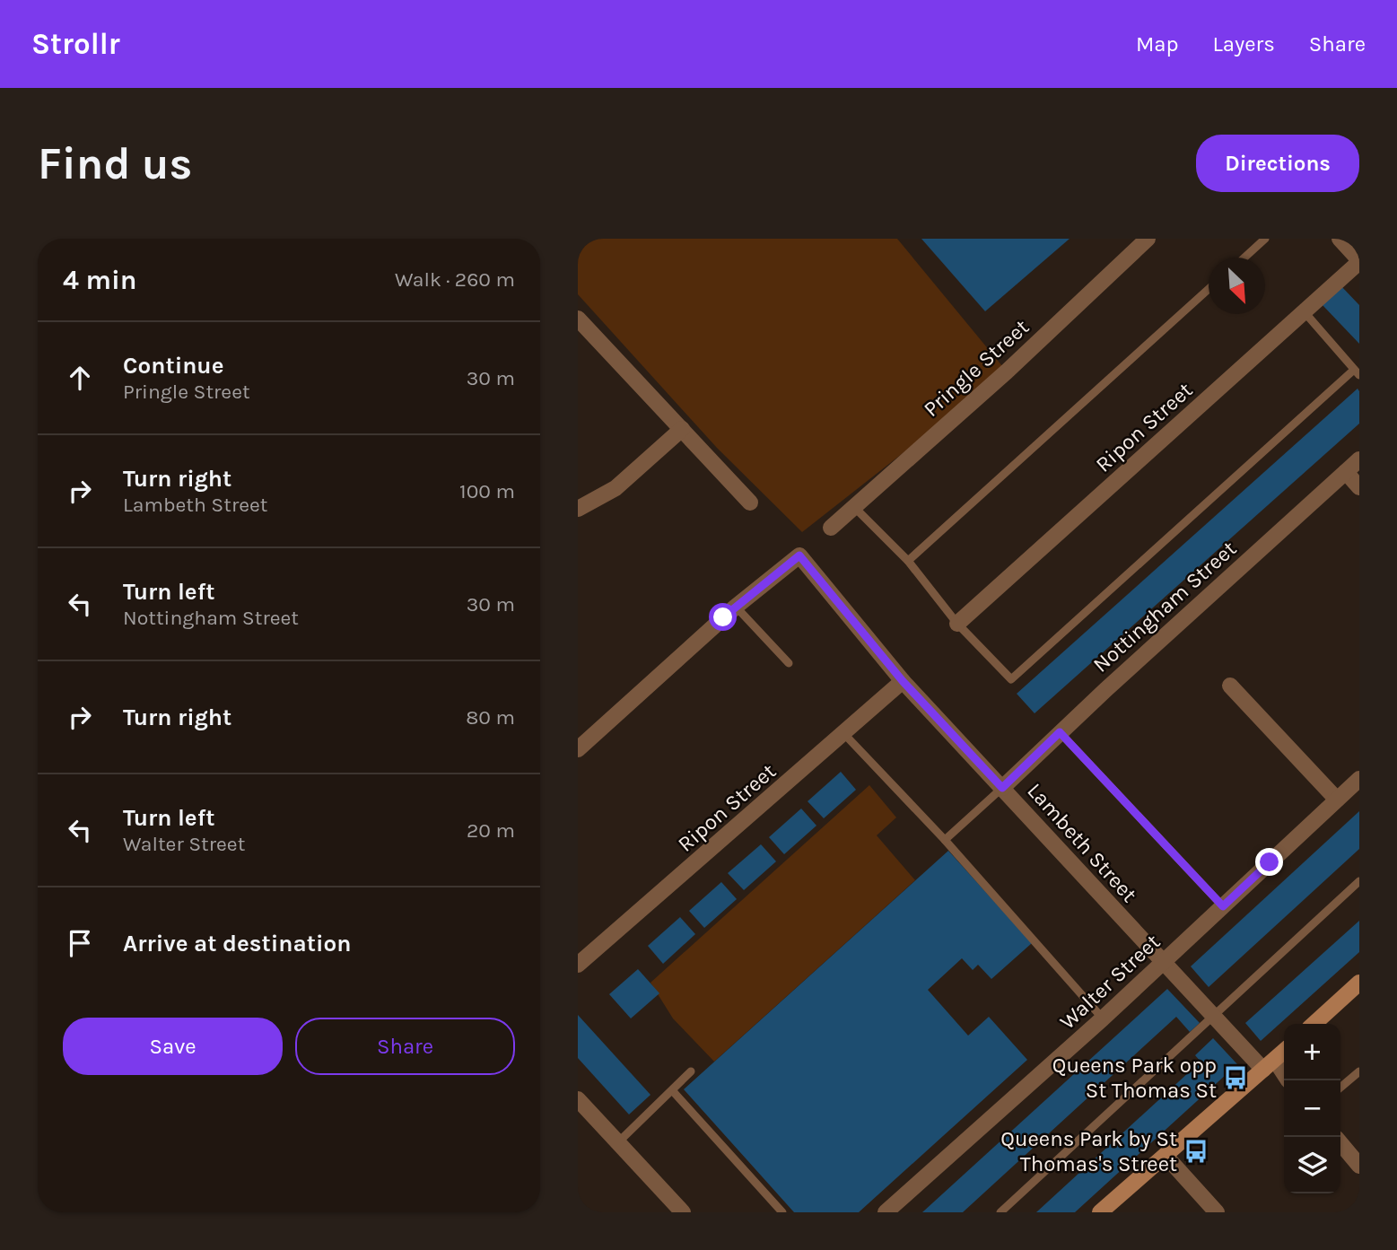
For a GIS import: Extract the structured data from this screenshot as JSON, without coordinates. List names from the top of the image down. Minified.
{"streets":{"street":["Pringle Street","Ripon Street","Nottingham Street","Lambeth Street","Walter Street"]},"crossings":[["Ripon Street","Lambeth Street"],["Nottingham Street","Lambeth Street"],["Lambeth Street","Walter Street"]],"places":{"bus stop":["Queens Park opp St Thomas St","Queens Park by St Thomas's Street"]},"north":"bottom right","page":{"header":"Strollr","nav":["Map","Layers","Share"],"buttons":["Directions",["Save","Share"]],"title":"Find us","heading":["4 min","Walk · 260 m"],"list":[["Continue","Pringle Street","30 m"],["Turn right","Lambeth Street","100 m"],["Turn left","Nottingham Street","30 m"],["Turn right","80 m"],["Turn left","Walter Street","20 m"],"Arrive at destination"],"map_buttons":["+","−"]}}
